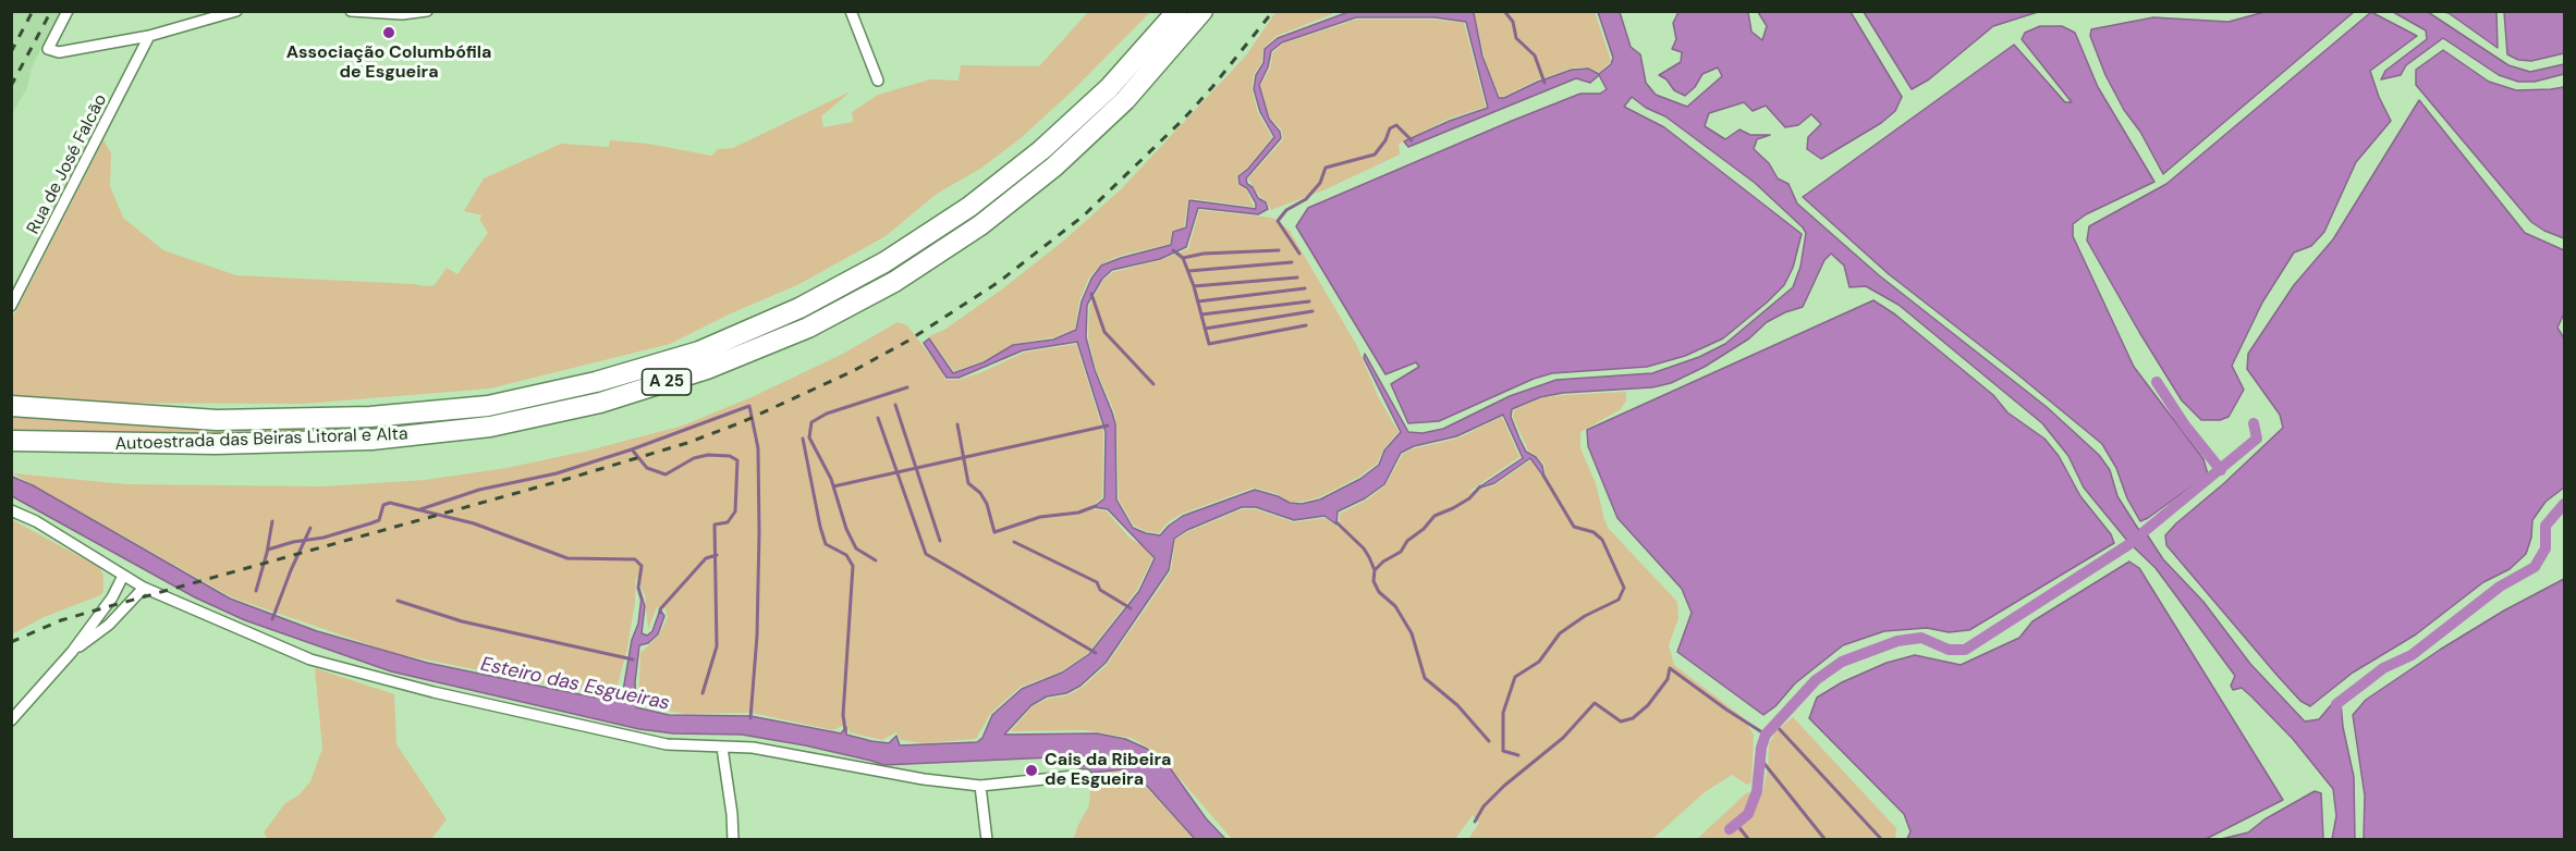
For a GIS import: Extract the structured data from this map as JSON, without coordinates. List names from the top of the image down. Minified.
{"streets":{"highway":["A 25","Autoestrada das Beiras Litoral e Alta"],"street":["Rua de José Falcão"]},"water":["Esteiro das Esgueiras"],"places":["Associação Columbófila de Esgueira","Cais da Ribeira de Esgueira"]}
